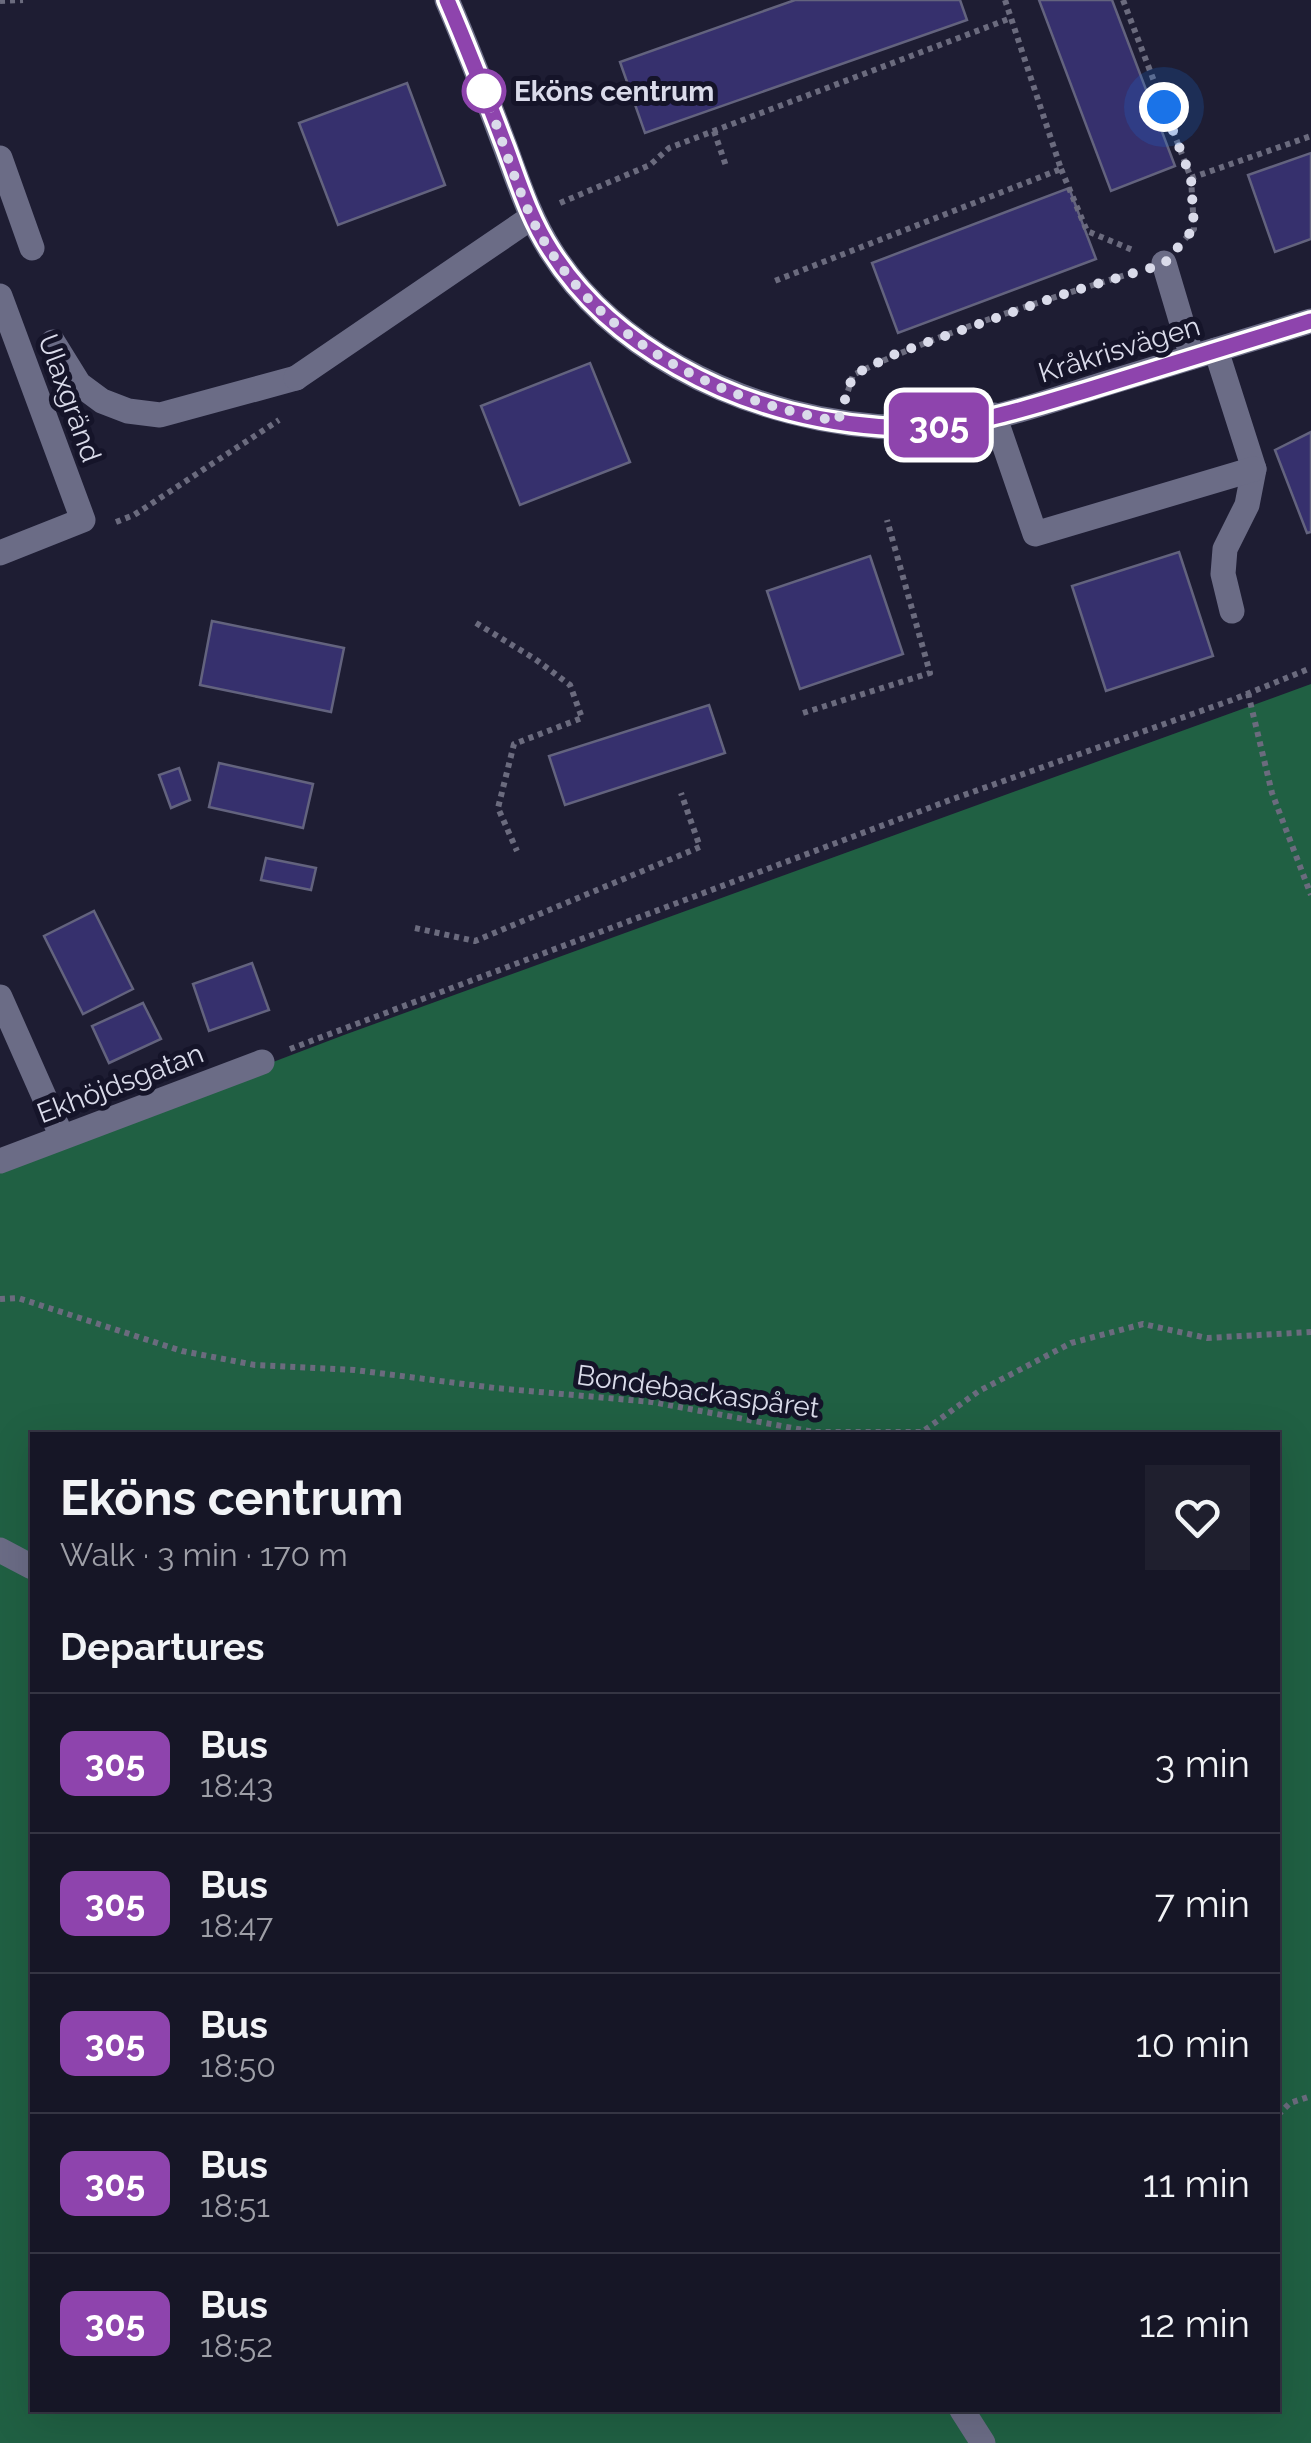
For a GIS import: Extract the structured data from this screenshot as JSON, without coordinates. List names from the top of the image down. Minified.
{"streets":{"street":["Kråkrisvägen","Ulaxgränd","Ekhöjdsgatan"],"path":["Bondebackaspåret"]},"places":["Eköns centrum"],"lines":["bus line 305"],"page":{"on_map":"305","heading":[["Eköns centrum","Walk · 3 min · 170 m"],"Departures"],"list":[{"mark":"305","name":"Bus","note":"18:43","value":"3 min"},{"mark":"305","name":"Bus","note":"18:47","value":"7 min"},{"mark":"305","name":"Bus","note":"18:50","value":"10 min"},{"mark":"305","name":"Bus","note":"18:51","value":"11 min"},{"mark":"305","name":"Bus","note":"18:52","value":"12 min"}]}}
